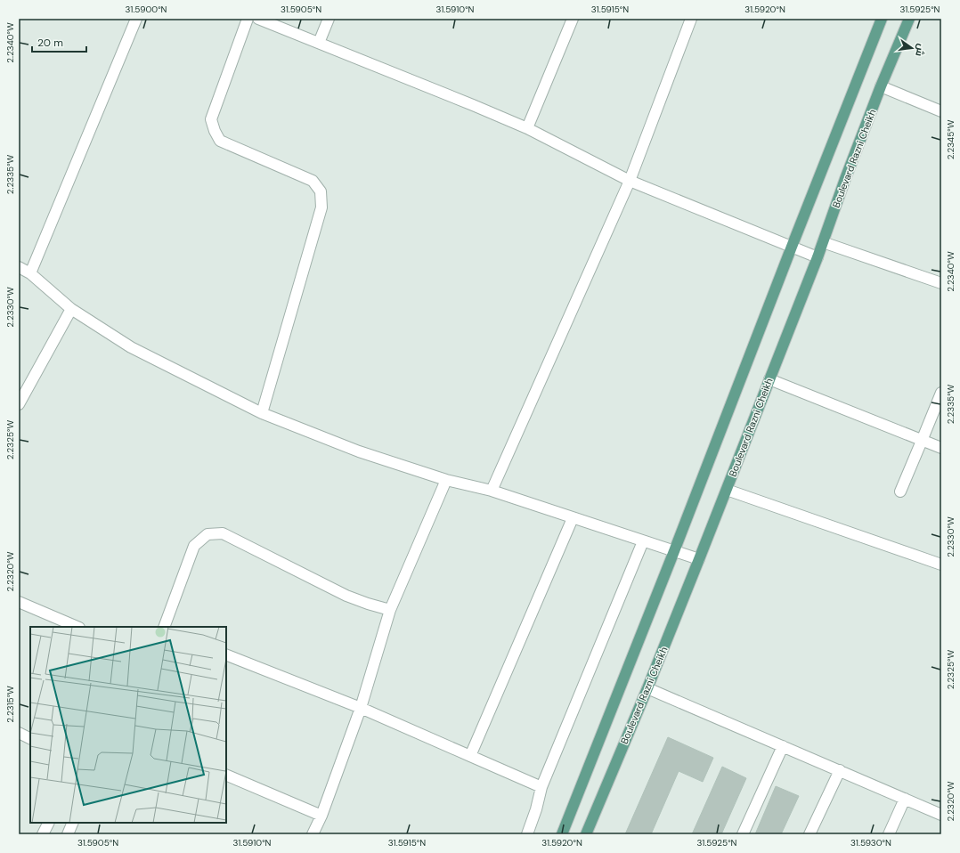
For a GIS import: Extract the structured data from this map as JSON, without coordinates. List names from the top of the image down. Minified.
{"streets":{"main road":["Boulevard Razni Cheikh"]},"scale_bar":"20 m","north":"right","coordinates":["31.5900°N","31.5905°N","31.5910°N","31.5915°N","31.5920°N","31.5925°N","2.2340°W","2.2345°W","2.2335°W","2.2330°W","2.2325°W","2.2320°W","2.2315°W","31.5930°N"]}
